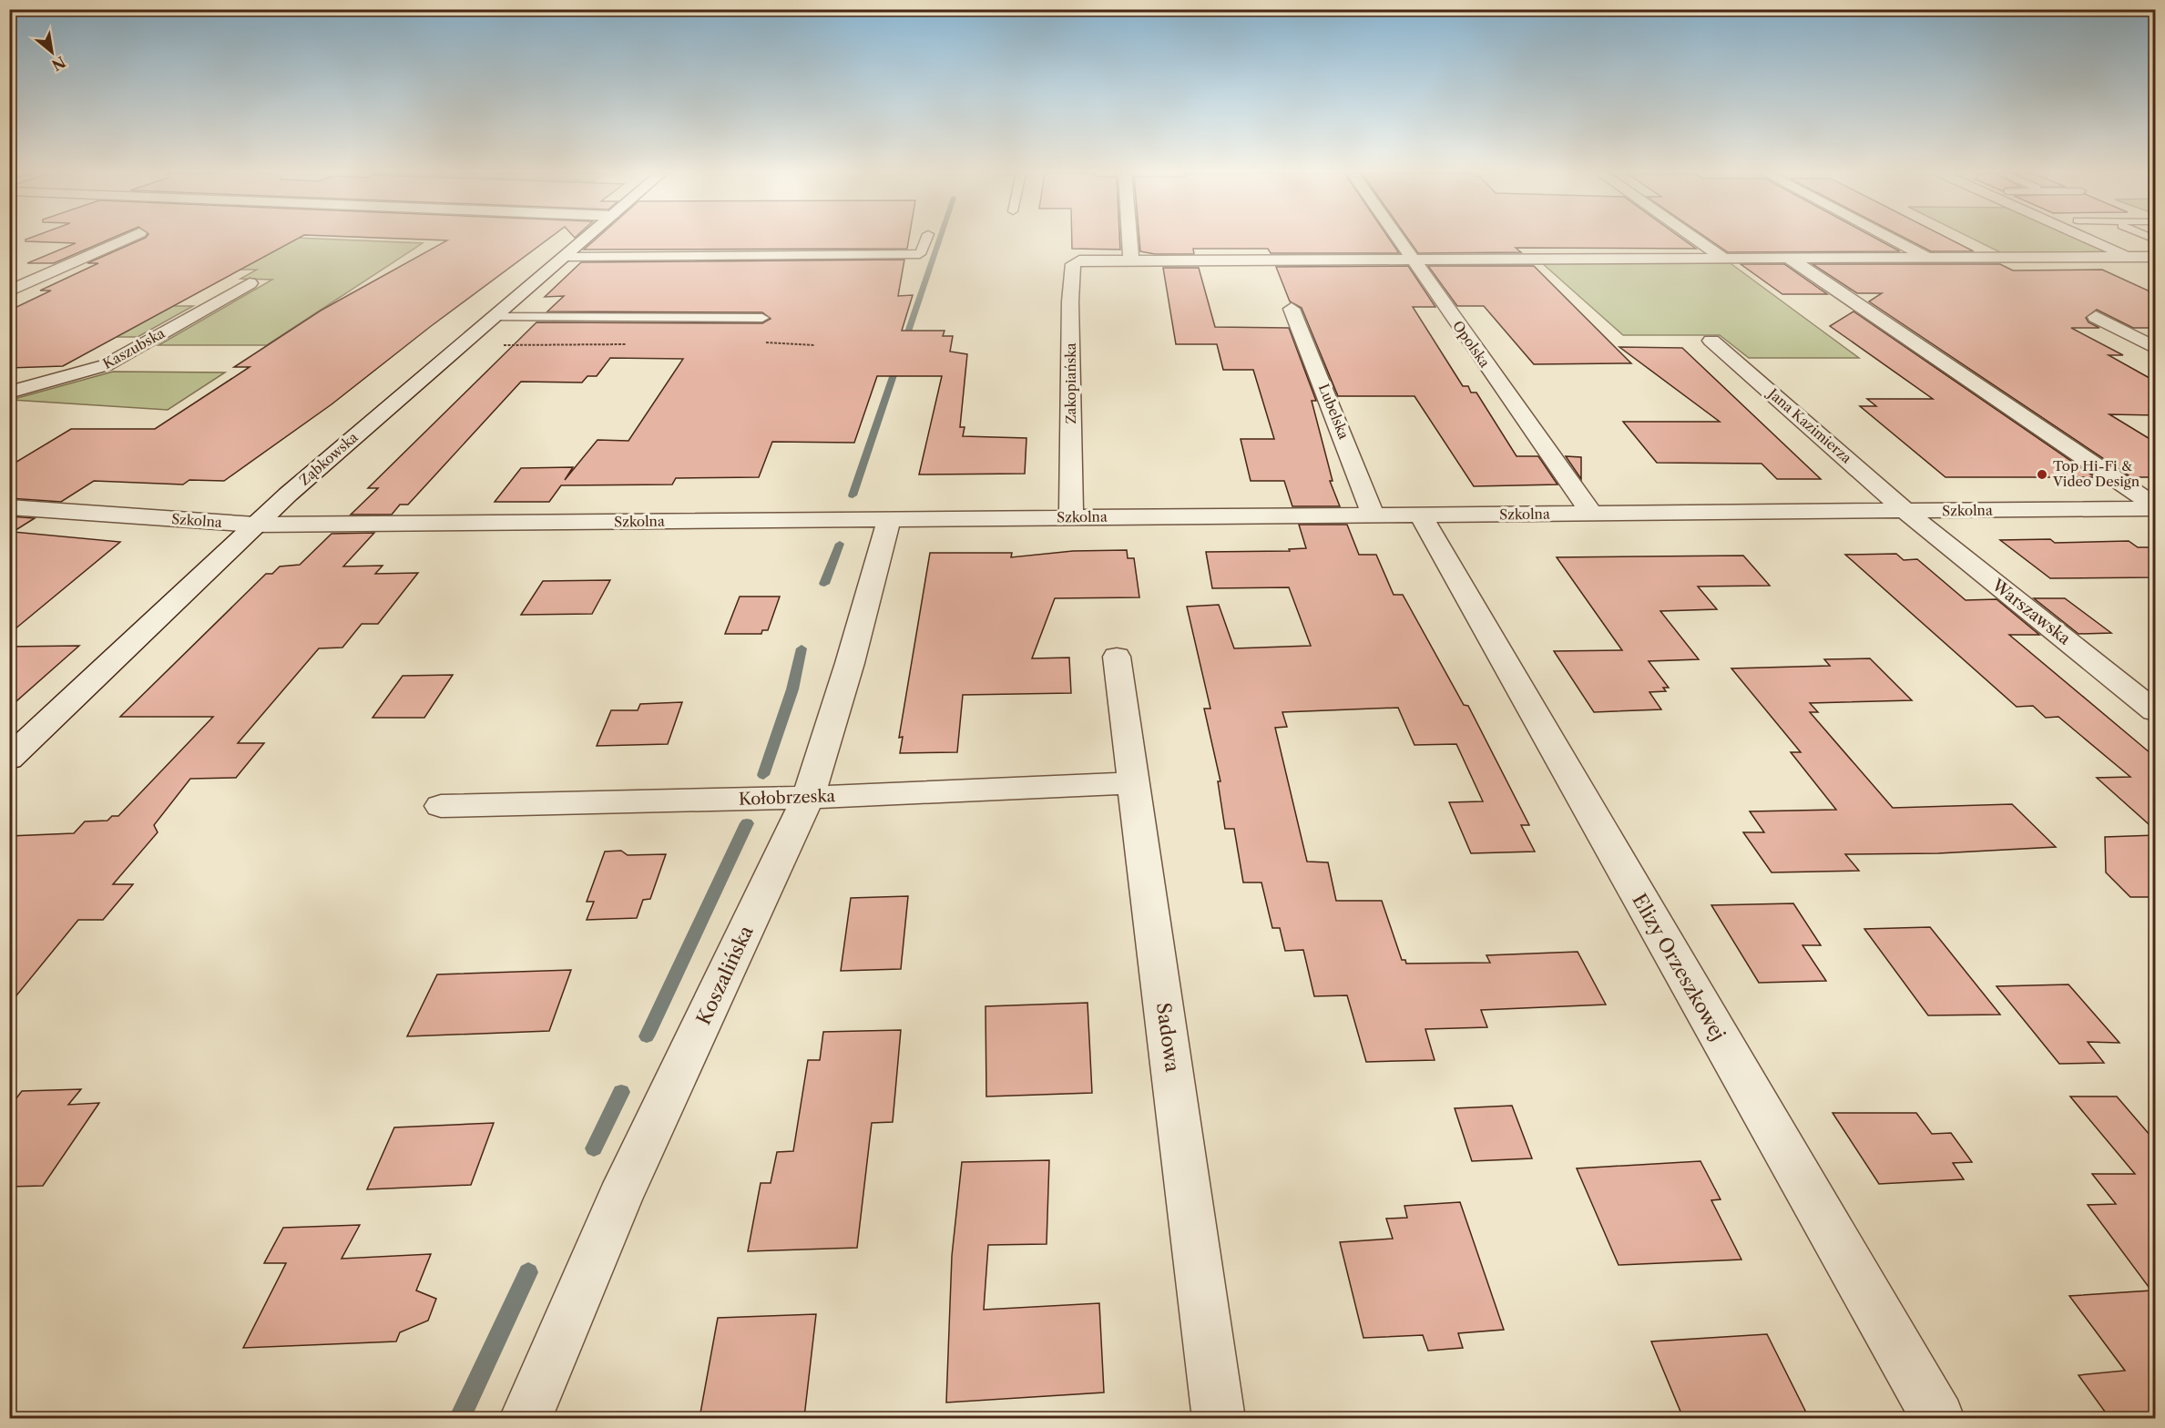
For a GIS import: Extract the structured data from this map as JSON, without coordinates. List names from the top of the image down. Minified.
{"streets":{"street":["Opolska","Kaszubska","Zakopiańska","Lubelska","Jana Kazimierza","Ząbkowska","Szkolna","Warszawska","Kołobrzeska","Elizy Orzeszkowej","Koszalińska","Sadowa"]},"crossings":[["Opolska","Szkolna"],["Zakopiańska","Szkolna"],["Lubelska","Szkolna"],["Jana Kazimierza","Szkolna"],["Jana Kazimierza","Warszawska"],["Ząbkowska","Szkolna"],["Szkolna","Warszawska"],["Szkolna","Elizy Orzeszkowej"],["Szkolna","Koszalińska"],["Kołobrzeska","Koszalińska"],["Kołobrzeska","Sadowa"]],"places":["Top Hi-Fi & Video Design"],"north":"bottom right"}
